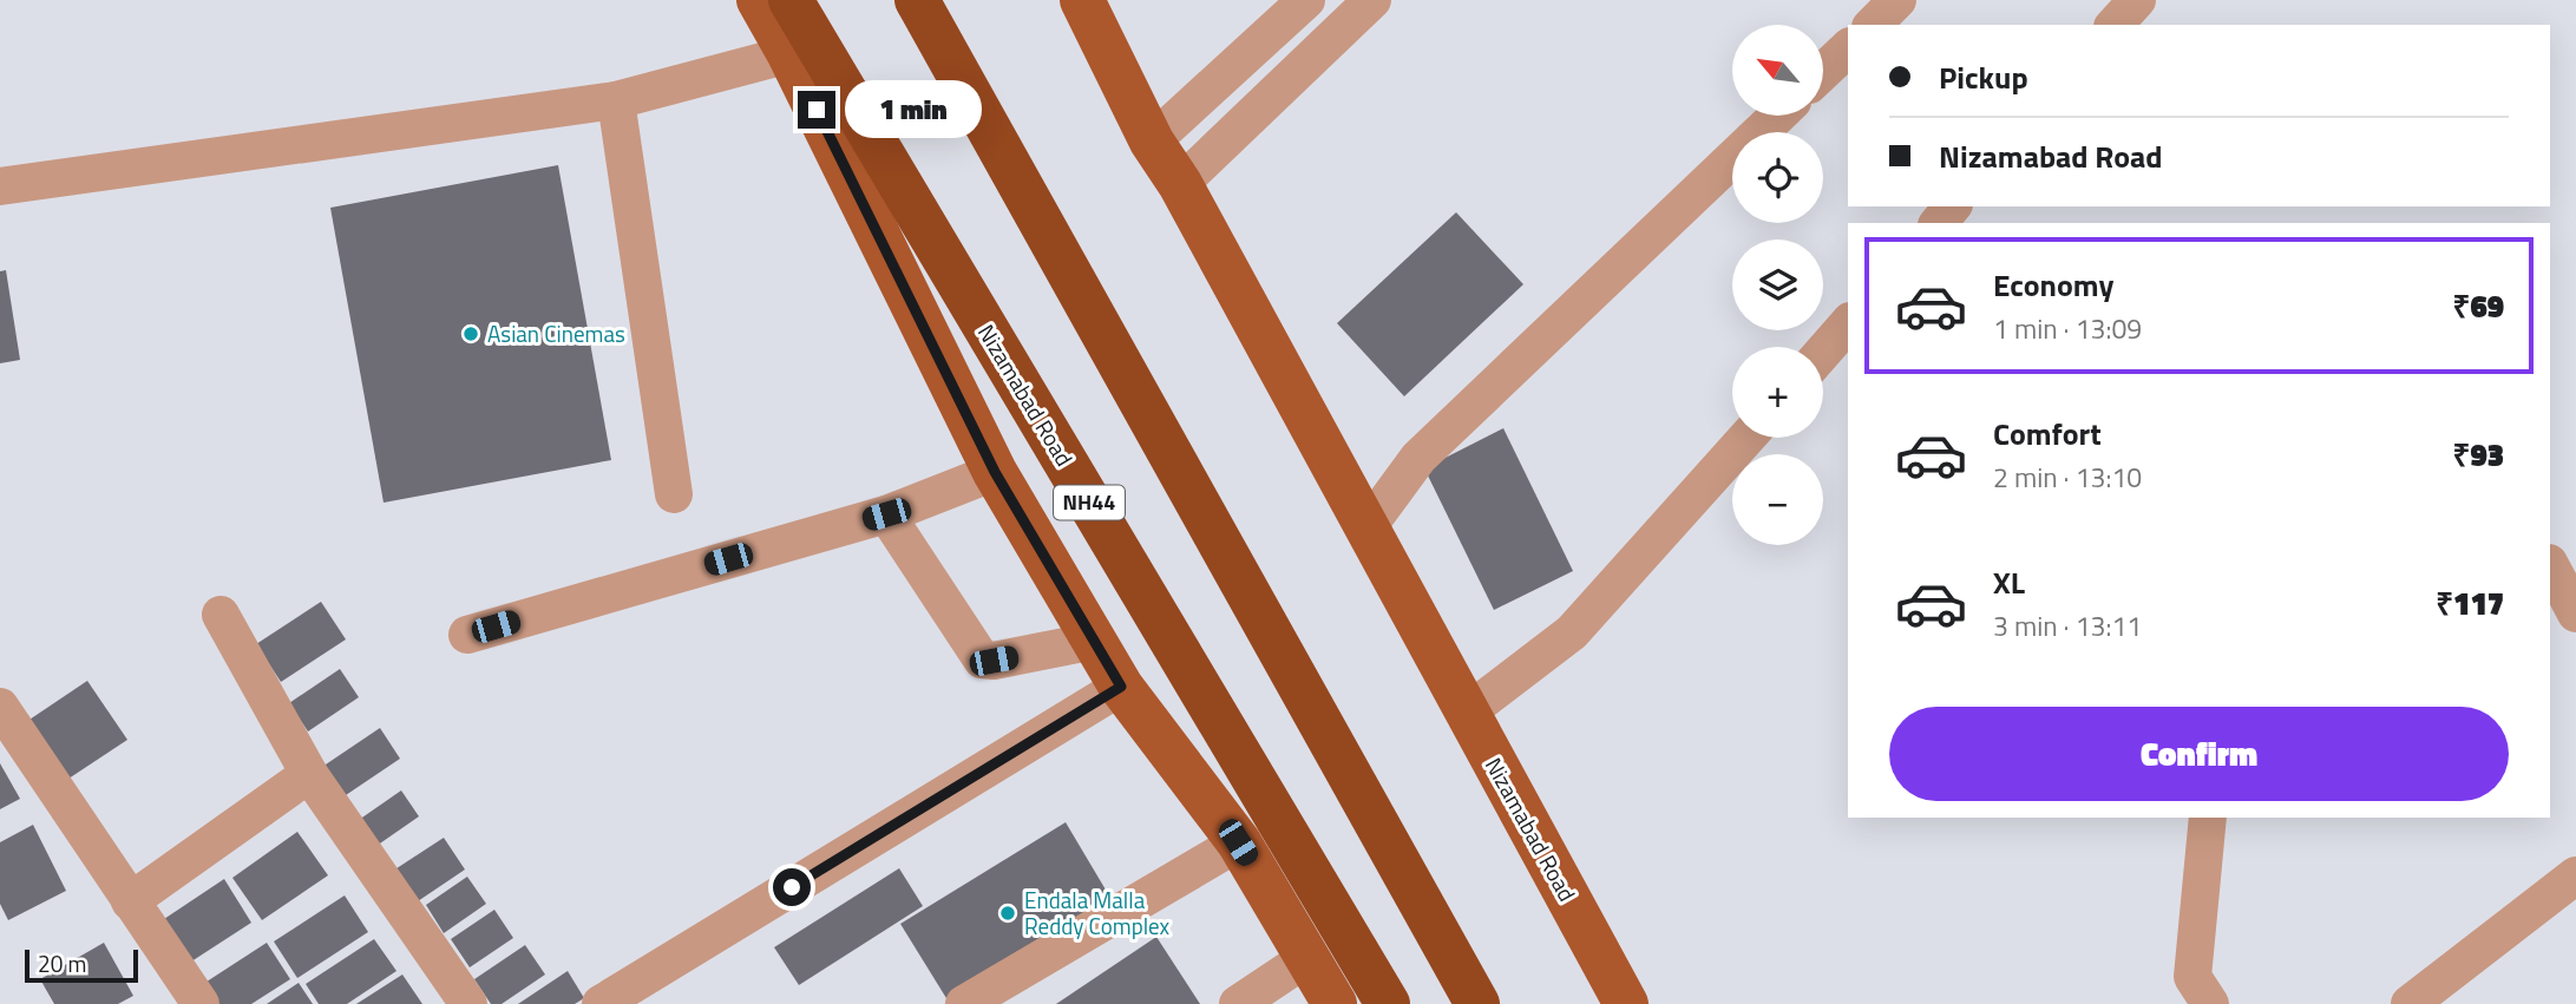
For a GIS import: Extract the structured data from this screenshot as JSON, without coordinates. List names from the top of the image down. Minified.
{"streets":{"highway":["Nizamabad Road","NH44"]},"places":["Asian Cinemas","Endala Malla Reddy Complex"],"scale_bar":"20 m","north":"top left","page":{"map_buttons":["+","−"],"banner":["Pickup","Nizamabad Road"],"bubble":"1 min","list":[{"name":"Economy","note":"1 min · 13:09","value":"₹69"},{"name":"Comfort","note":"2 min · 13:10","value":"₹93"},{"name":"XL","note":"3 min · 13:11","value":"₹117"}],"buttons":"Confirm","scale":"20 m"}}
